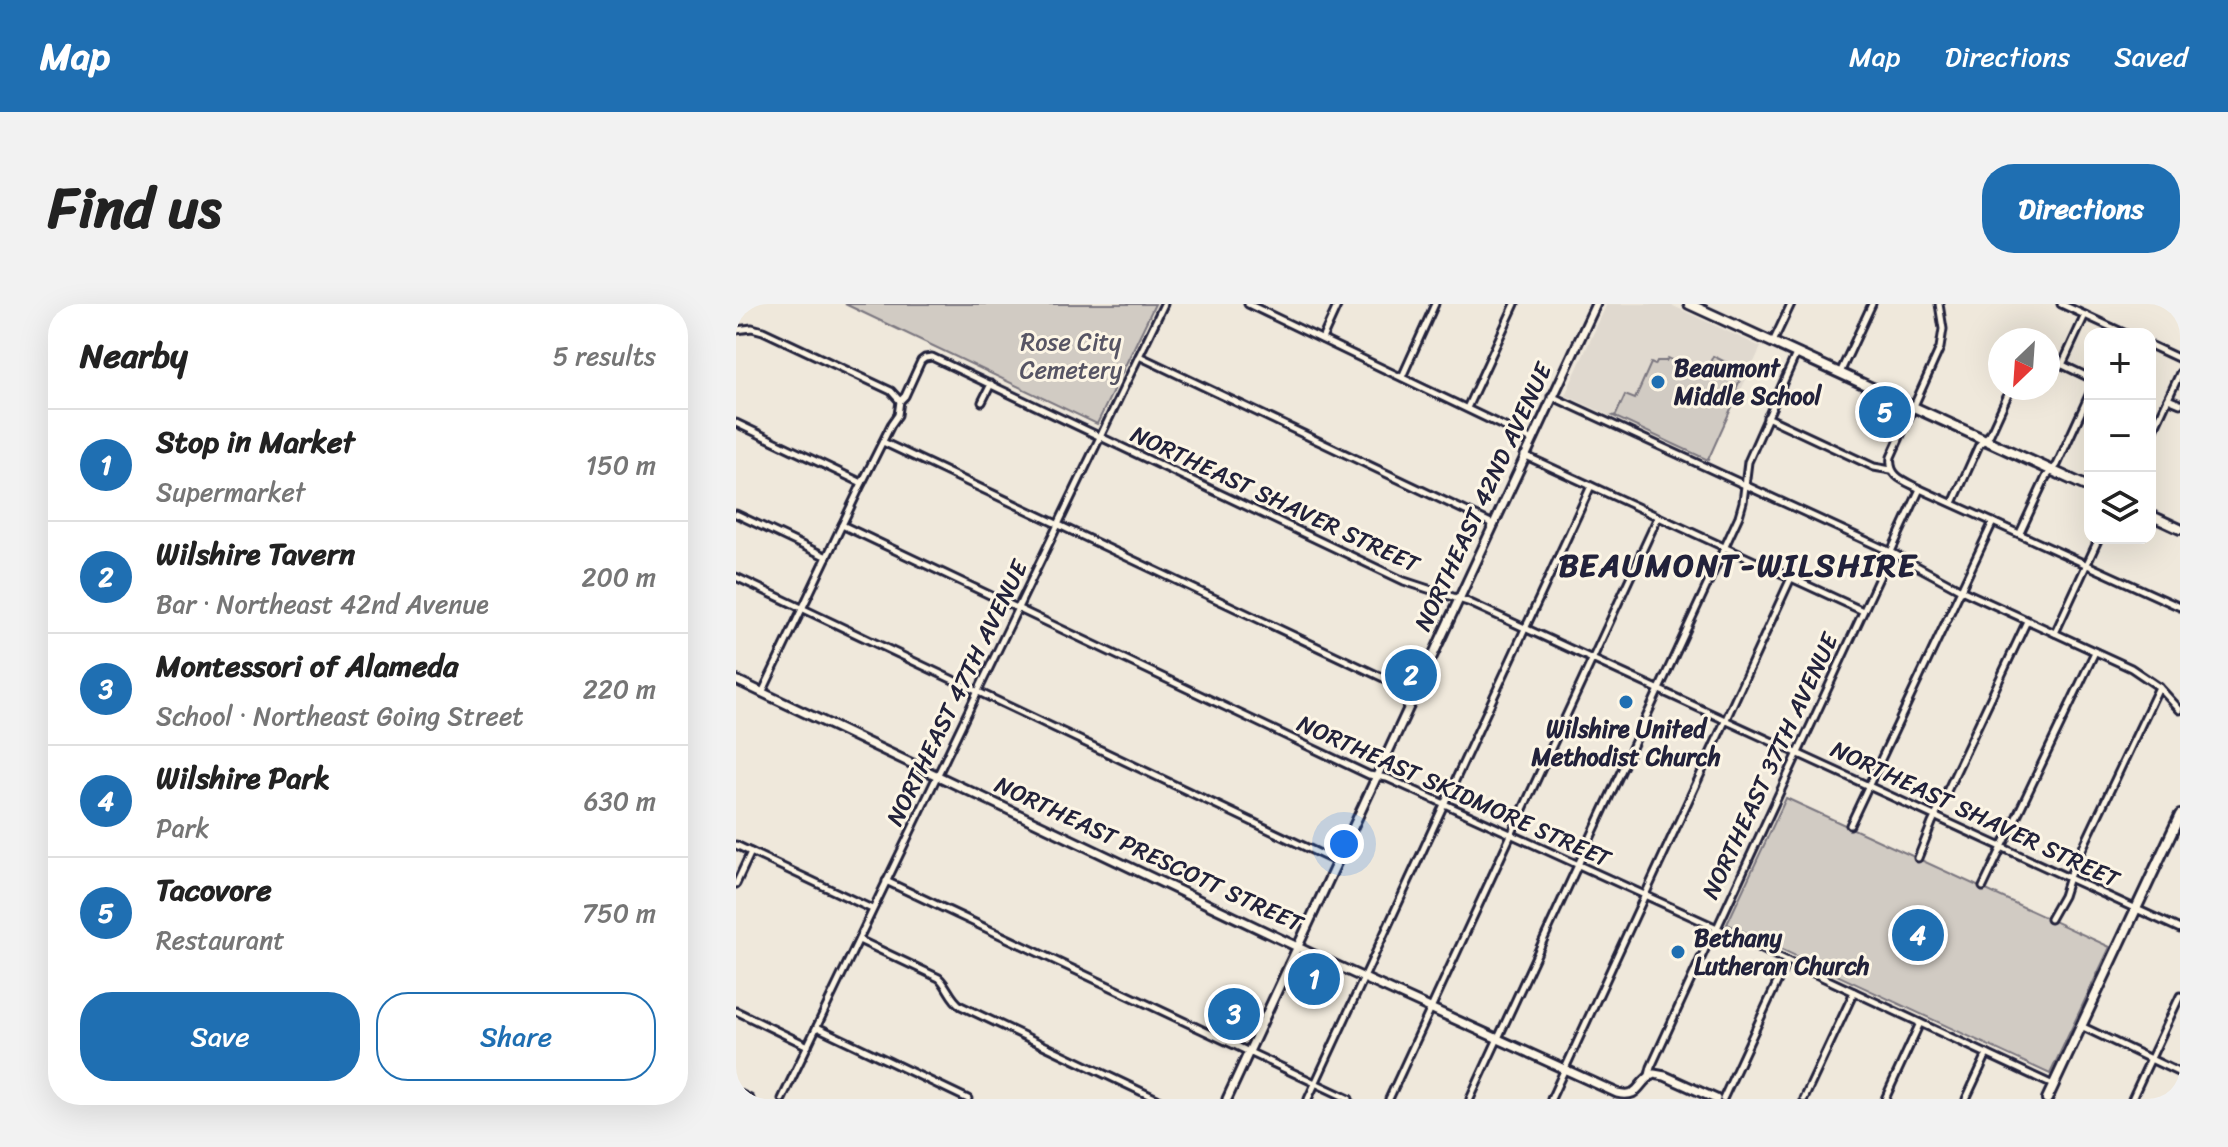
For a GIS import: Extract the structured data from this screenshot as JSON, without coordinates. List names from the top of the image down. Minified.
{"streets":{"street":["NORTHEAST 42ND AVENUE","NORTHEAST SHAVER STREET","NORTHEAST 47TH AVENUE","NORTHEAST 37TH AVENUE","NORTHEAST SKIDMORE STREET","NORTHEAST PRESCOTT STREET"]},"crossings":[["NORTHEAST 42ND AVENUE","NORTHEAST SHAVER STREET"],["NORTHEAST 42ND AVENUE","NORTHEAST SKIDMORE STREET"],["NORTHEAST 42ND AVENUE","NORTHEAST PRESCOTT STREET"],["NORTHEAST SHAVER STREET","NORTHEAST 47TH AVENUE"],["NORTHEAST SHAVER STREET","NORTHEAST 37TH AVENUE"],["NORTHEAST 47TH AVENUE","NORTHEAST SKIDMORE STREET"],["NORTHEAST 47TH AVENUE","NORTHEAST PRESCOTT STREET"],["NORTHEAST 37TH AVENUE","NORTHEAST SKIDMORE STREET"],["NORTHEAST 37TH AVENUE","NORTHEAST PRESCOTT STREET"]],"districts":["BEAUMONT-WILSHIRE"],"parks":["Rose City Cemetery"],"places":["Beaumont Middle School","Wilshire United Methodist Church","Bethany Lutheran Church"],"north":"bottom left","page":{"header":"Map","nav":["Map","Directions","Saved"],"title":"Find us","buttons":["Directions",["Save","Share"]],"heading":["Nearby","5 results"],"map_buttons":["+","−"],"pins":["5","2","4","1","3"],"list":[{"mark":"1","name":"Stop in Market","note":"Supermarket","value":"150 m"},{"mark":"2","name":"Wilshire Tavern","note":"Bar · Northeast 42nd Avenue","value":"200 m"},{"mark":"3","name":"Montessori of Alameda","note":"School · Northeast Going Street","value":"220 m"},{"mark":"4","name":"Wilshire Park","note":"Park","value":"630 m"},{"mark":"5","name":"Tacovore","note":"Restaurant","value":"750 m"}]}}
